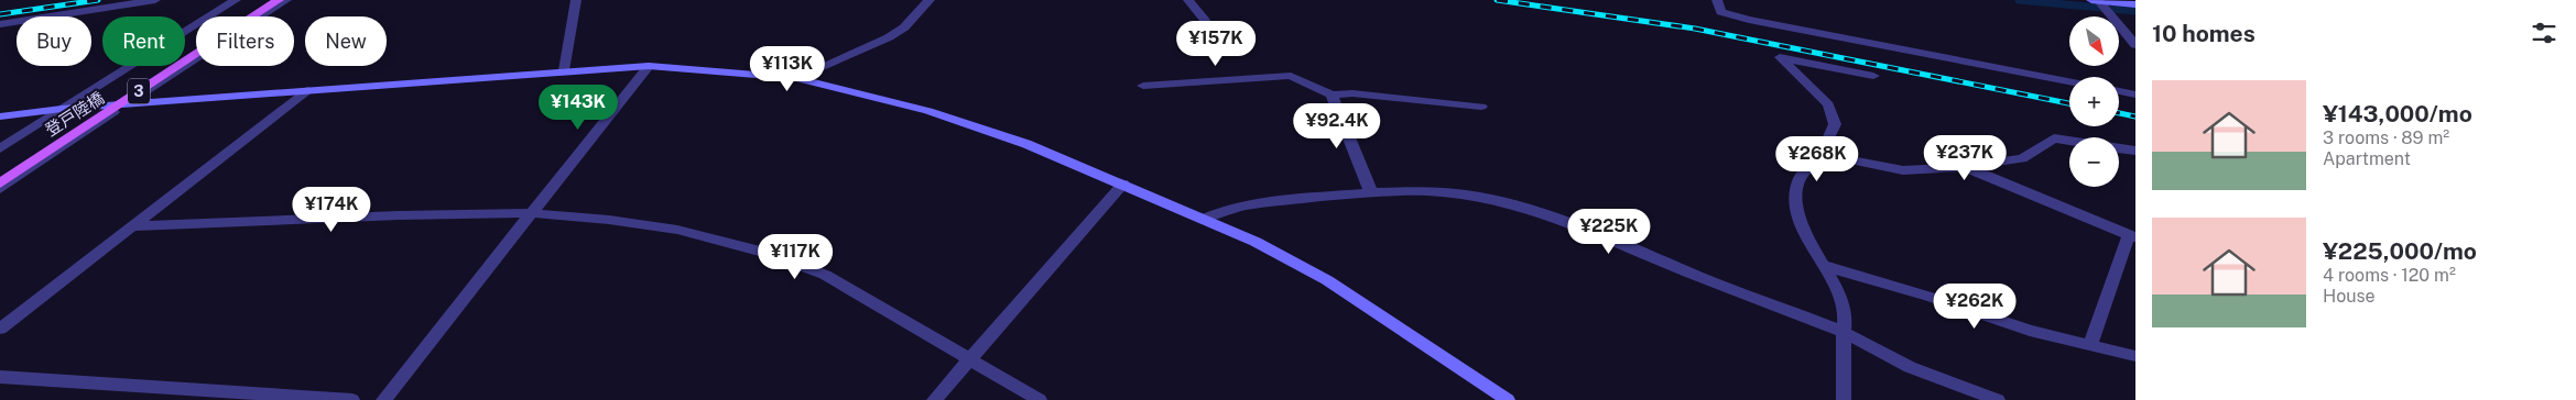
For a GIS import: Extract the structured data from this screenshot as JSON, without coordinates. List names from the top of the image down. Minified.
{"streets":{"main road":["3","登戸陸橋"]},"north":"bottom right","page":{"heading":"10 homes","map_buttons":["+","−"],"chip":["Buy","Rent","Filters","New"],"price":["¥157K","¥113K","¥143K","¥92.4K","¥237K","¥268K","¥174K","¥225K","¥117K","¥262K"],"list":[{"name":"¥143,000/mo","note":"3 rooms · 89 m² · Apartment"},{"name":"¥225,000/mo","note":"4 rooms · 120 m² · House"}]}}
